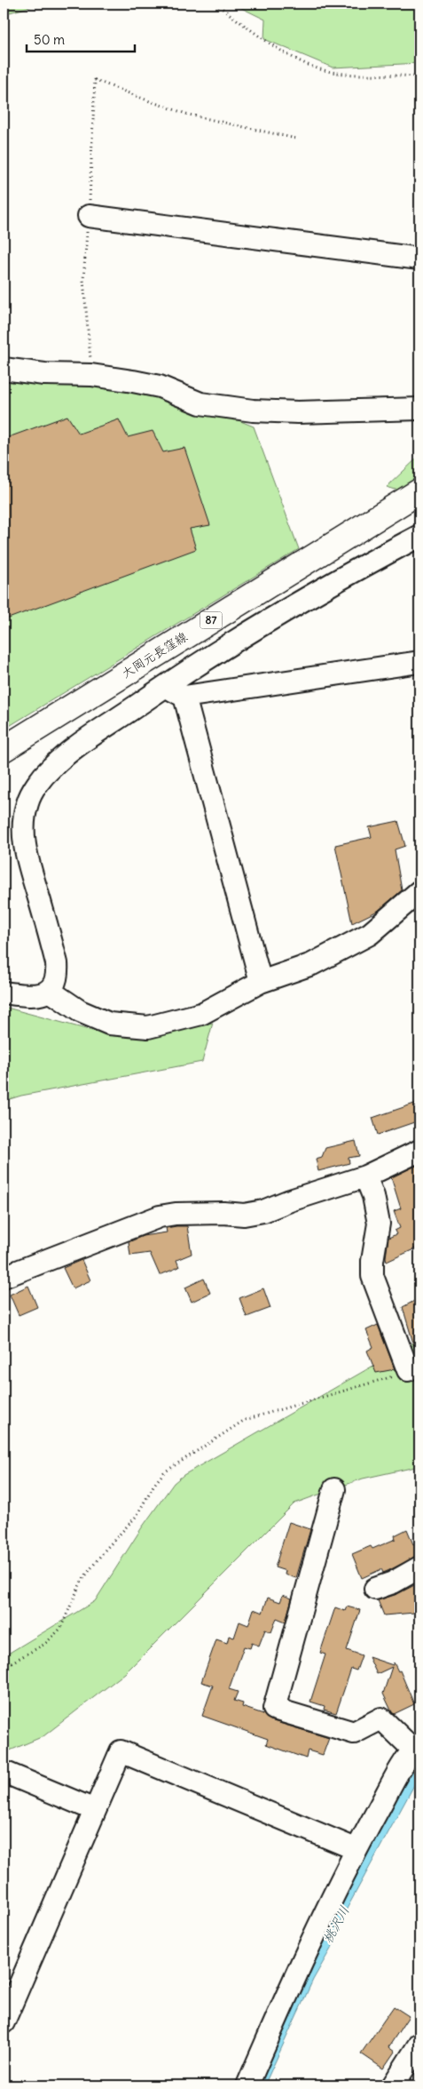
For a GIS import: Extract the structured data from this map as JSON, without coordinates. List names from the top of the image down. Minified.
{"streets":{"main road":["87","大岡元長窪線"]},"water":["桃沢川"],"scale_bar":"50 m"}
